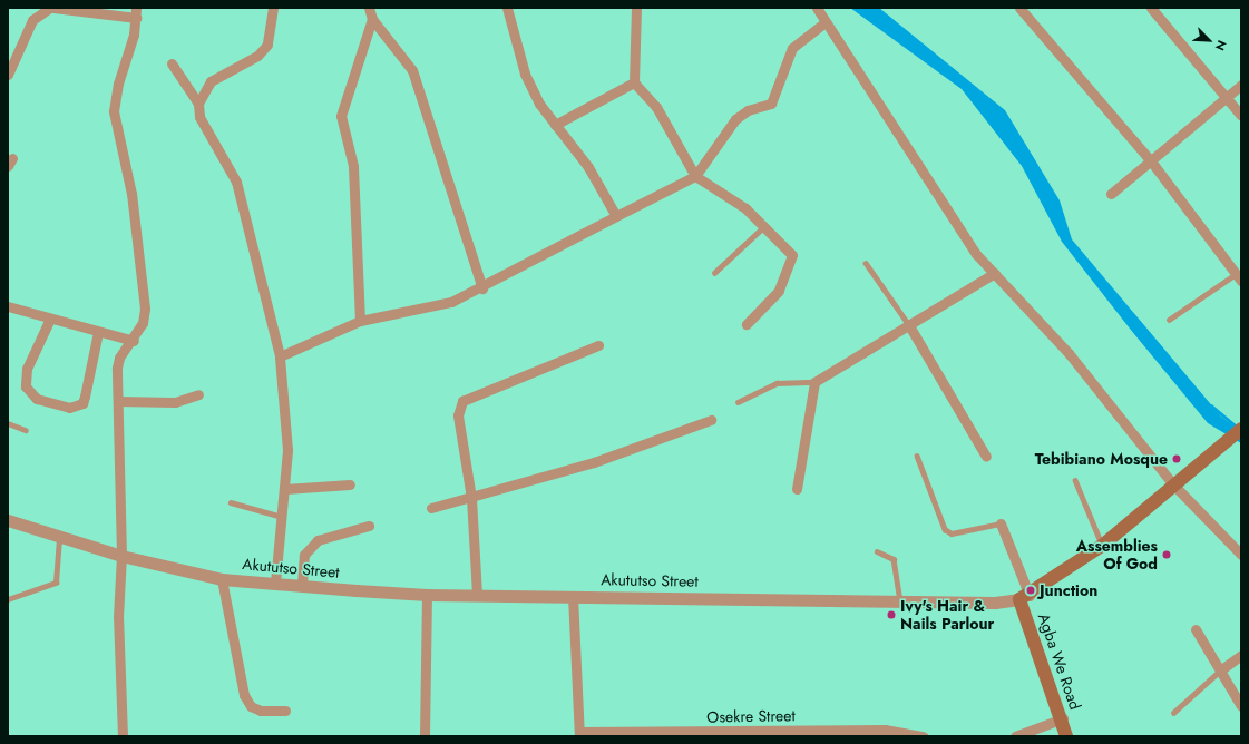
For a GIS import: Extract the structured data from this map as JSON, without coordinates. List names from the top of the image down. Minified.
{"streets":{"main road":["Agba We Road"],"street":["Akututso Street","Osekre Street"]},"crossings":[["Akututso Street","Agba We Road"]],"places":["Tebibiano Mosque","Assemblies Of God","Junction","Ivy's Hair & Nails Parlour"],"north":"bottom right"}
